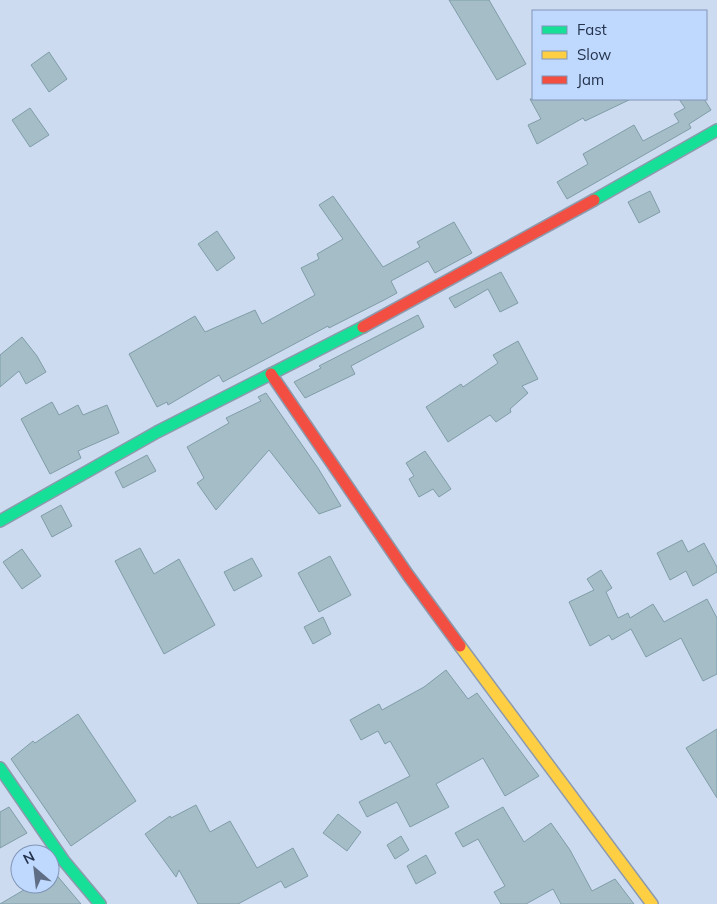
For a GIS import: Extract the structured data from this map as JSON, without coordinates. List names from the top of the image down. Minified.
{"legend":["Fast","Slow","Jam"],"north":"top left"}
